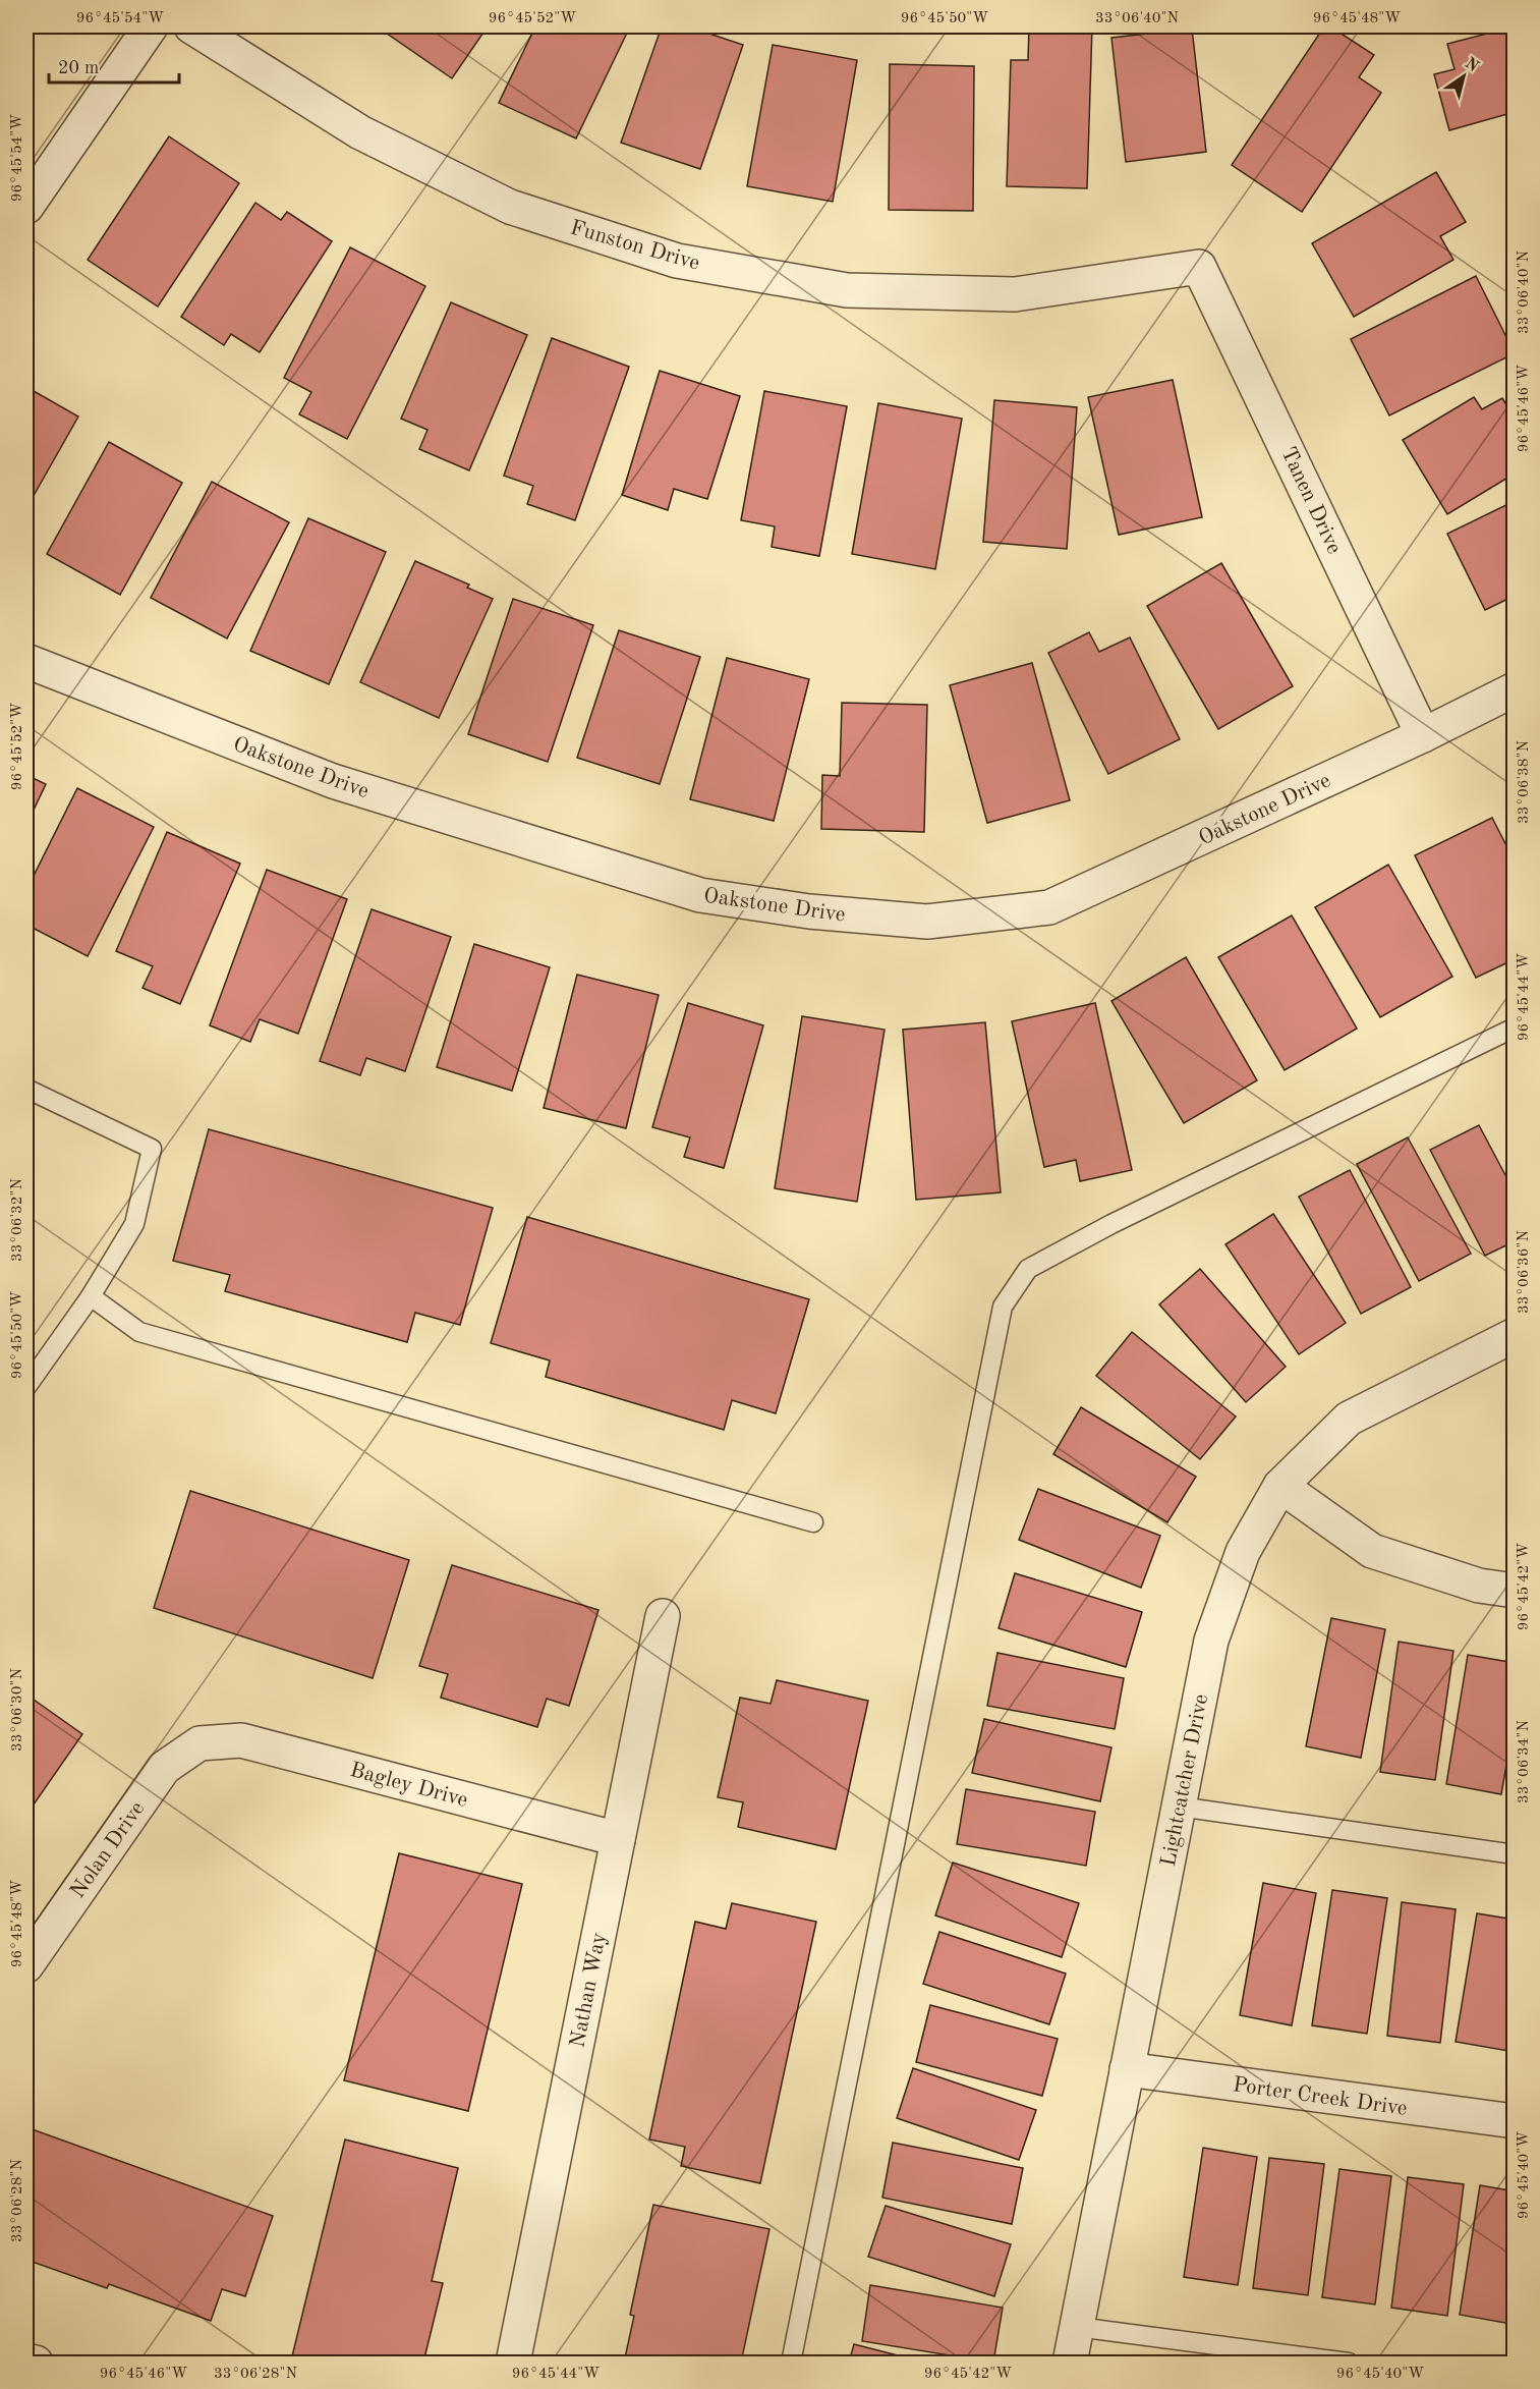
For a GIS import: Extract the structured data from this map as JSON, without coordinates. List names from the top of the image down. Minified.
{"streets":{"street":["Funston Drive","Tanen Drive","Oakstone Drive","Lightcatcher Drive","Bagley Drive","Nolan Drive","Nathan Way","Porter Creek Drive"]},"crossings":[["Funston Drive","Tanen Drive"],["Tanen Drive","Oakstone Drive"],["Lightcatcher Drive","Porter Creek Drive"],["Bagley Drive","Nolan Drive"],["Bagley Drive","Nathan Way"]],"scale_bar":"20 m","north":"top right","coordinates":["96°45'54\"W","96°45'52\"W","96°45'50\"W","33°06'40\"N","96°45'48\"W","96°45'46\"W","33°06'38\"N","96°45'44\"W","33°06'32\"N","33°06'36\"N","96°45'42\"W","33°06'30\"N","33°06'34\"N","96°45'40\"W","33°06'28\"N"]}
